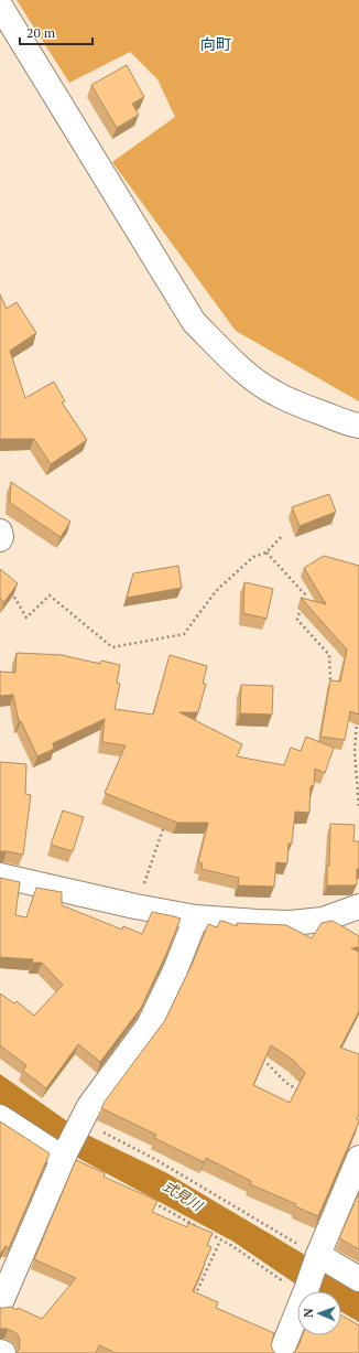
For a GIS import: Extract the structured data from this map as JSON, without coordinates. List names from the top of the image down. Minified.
{"districts":["向町"],"water":["式見川"],"scale_bar":"20 m","north":"left"}
